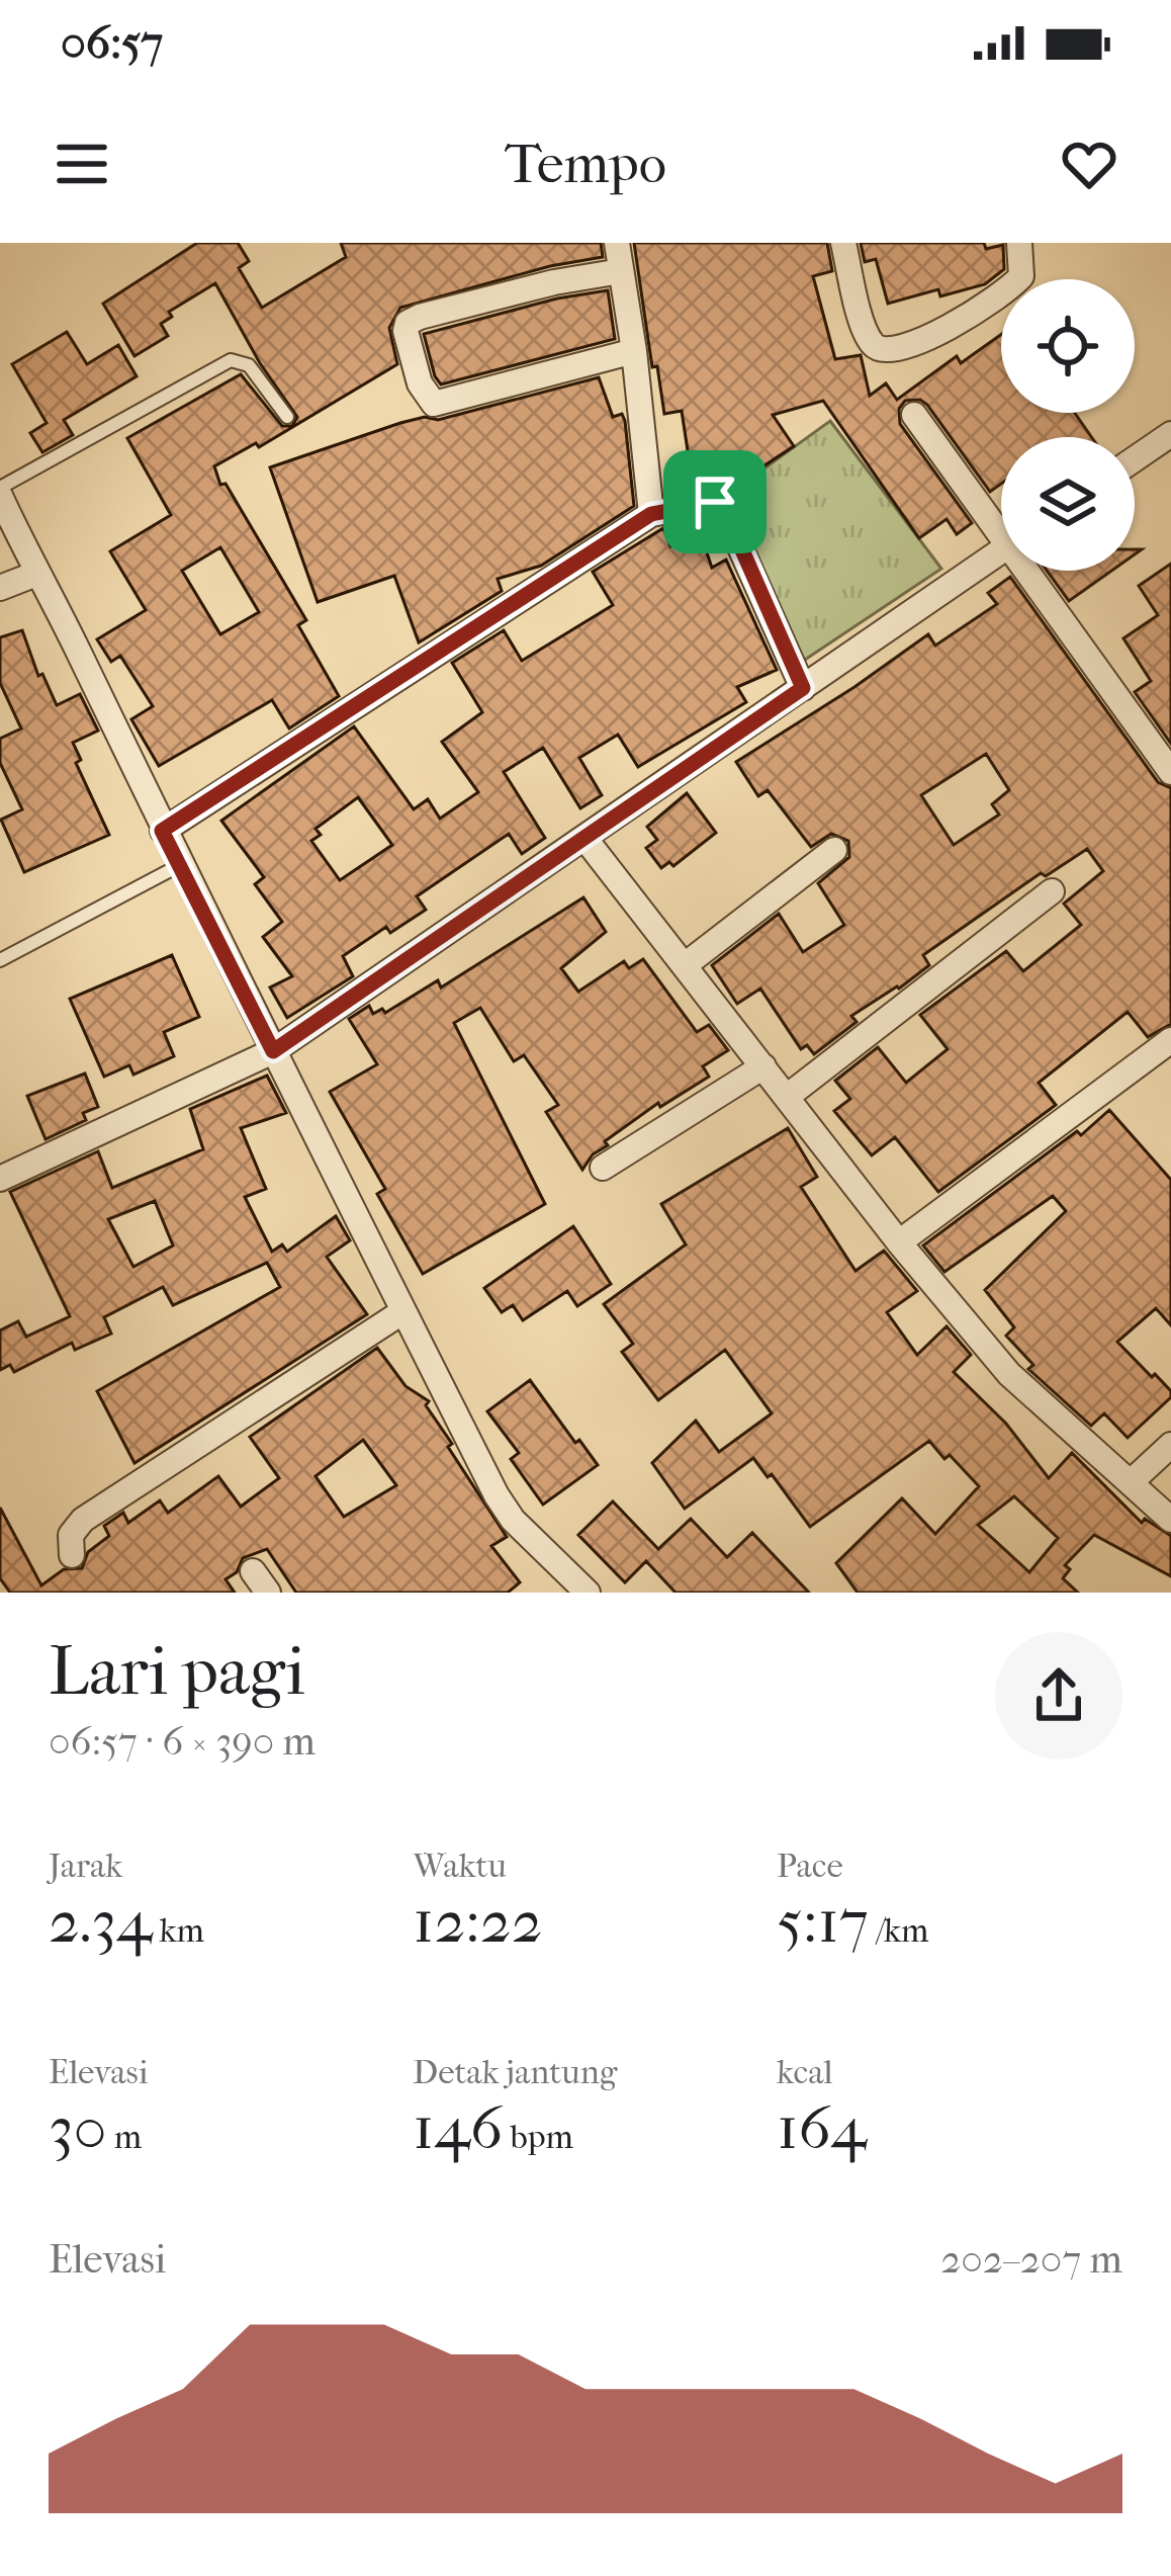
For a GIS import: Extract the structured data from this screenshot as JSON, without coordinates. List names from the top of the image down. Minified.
{"page":{"status":"06:57","header":"Tempo","heading":["Lari pagi","06:57 · 6 × 390 m"],"stats":[["Jarak","2.34 km"],["Waktu","12:22"],["Pace","5:17 /km"],["Elevasi","30 m"],["Detak jantung","146 bpm"],["kcal","164"]],"chart":["Elevasi","202–207 m"]}}
